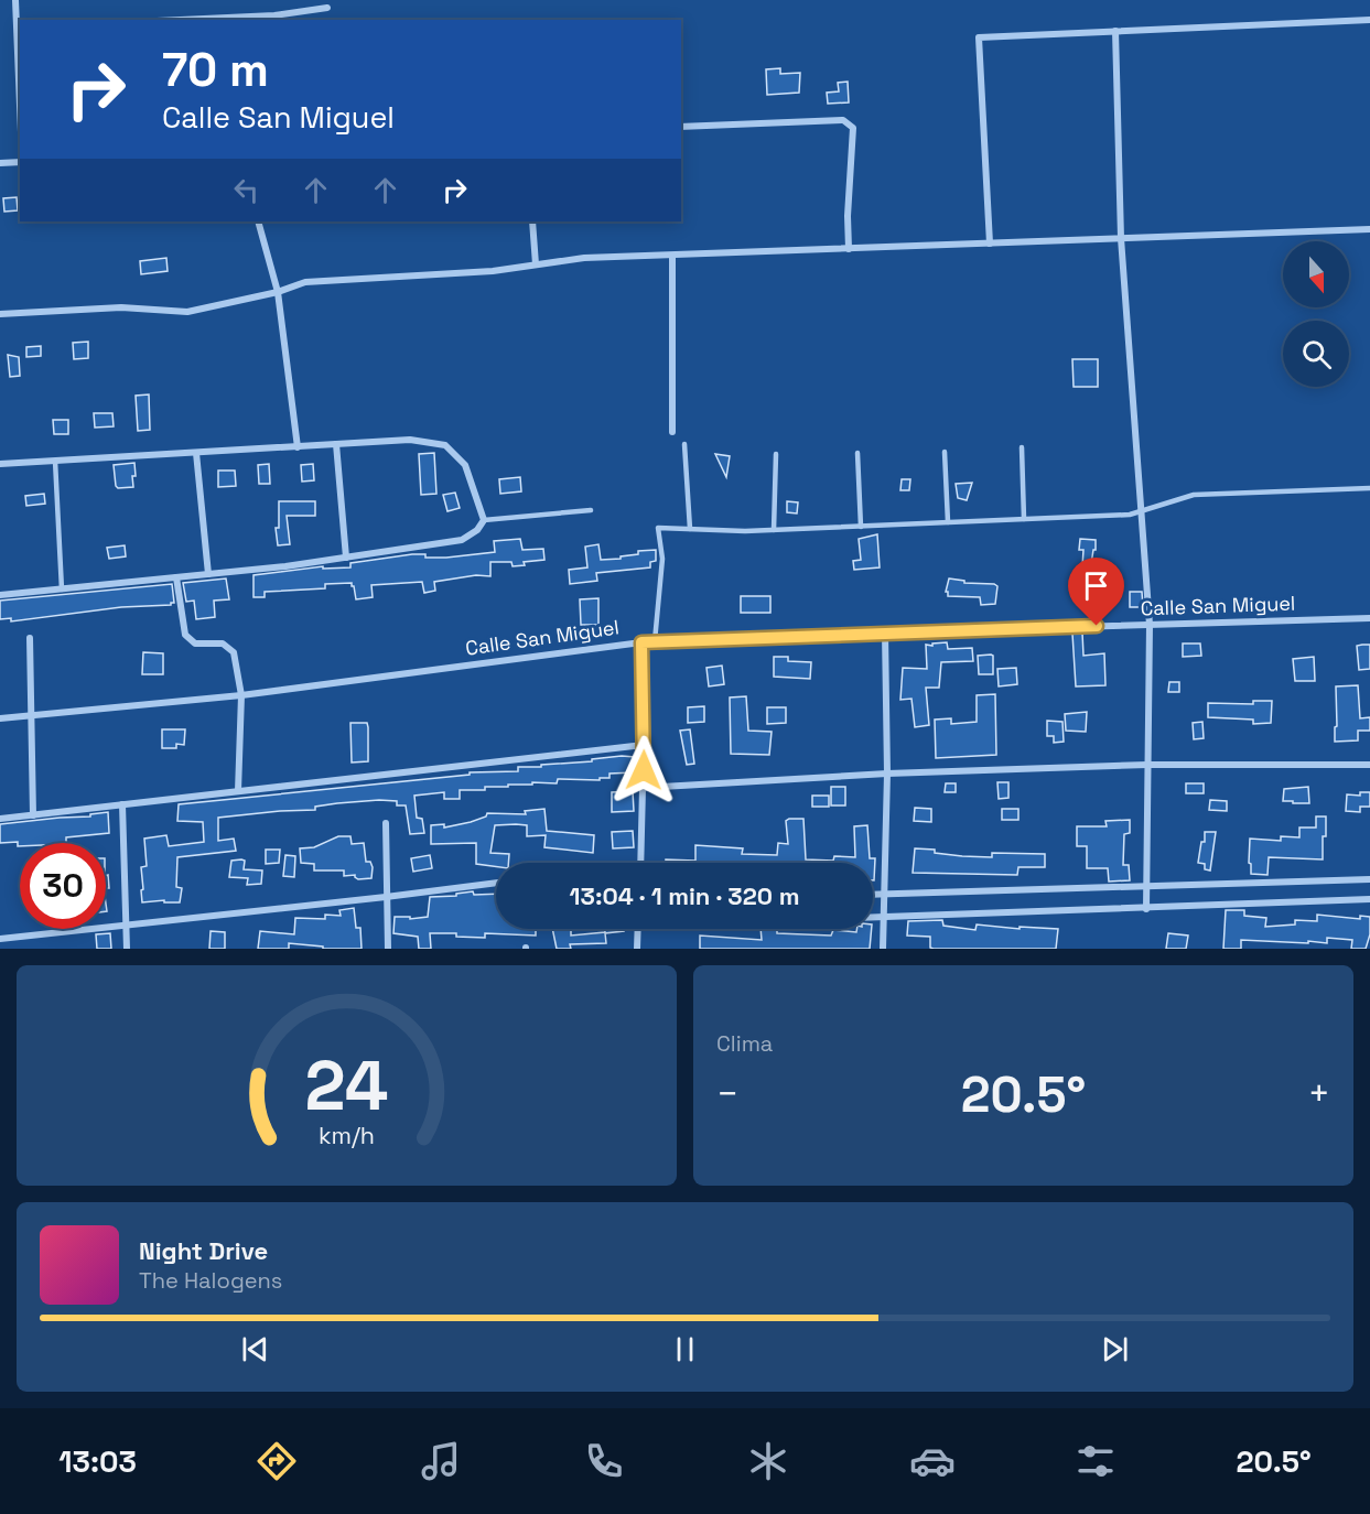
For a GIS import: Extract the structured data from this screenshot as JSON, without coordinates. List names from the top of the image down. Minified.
{"streets":{"street":["Calle San Miguel"]},"north":"bottom","page":{"turn":["70 m","Calle San Miguel"],"limit":"30","trip":"13:04 · 1 min · 320 m","tile":"Clima","heat":["−","20.5°","+"],"song":["Night Drive","The Halogens"],"tabs":["13:03","20.5°"],"gauge":["24","km/h"]}}
